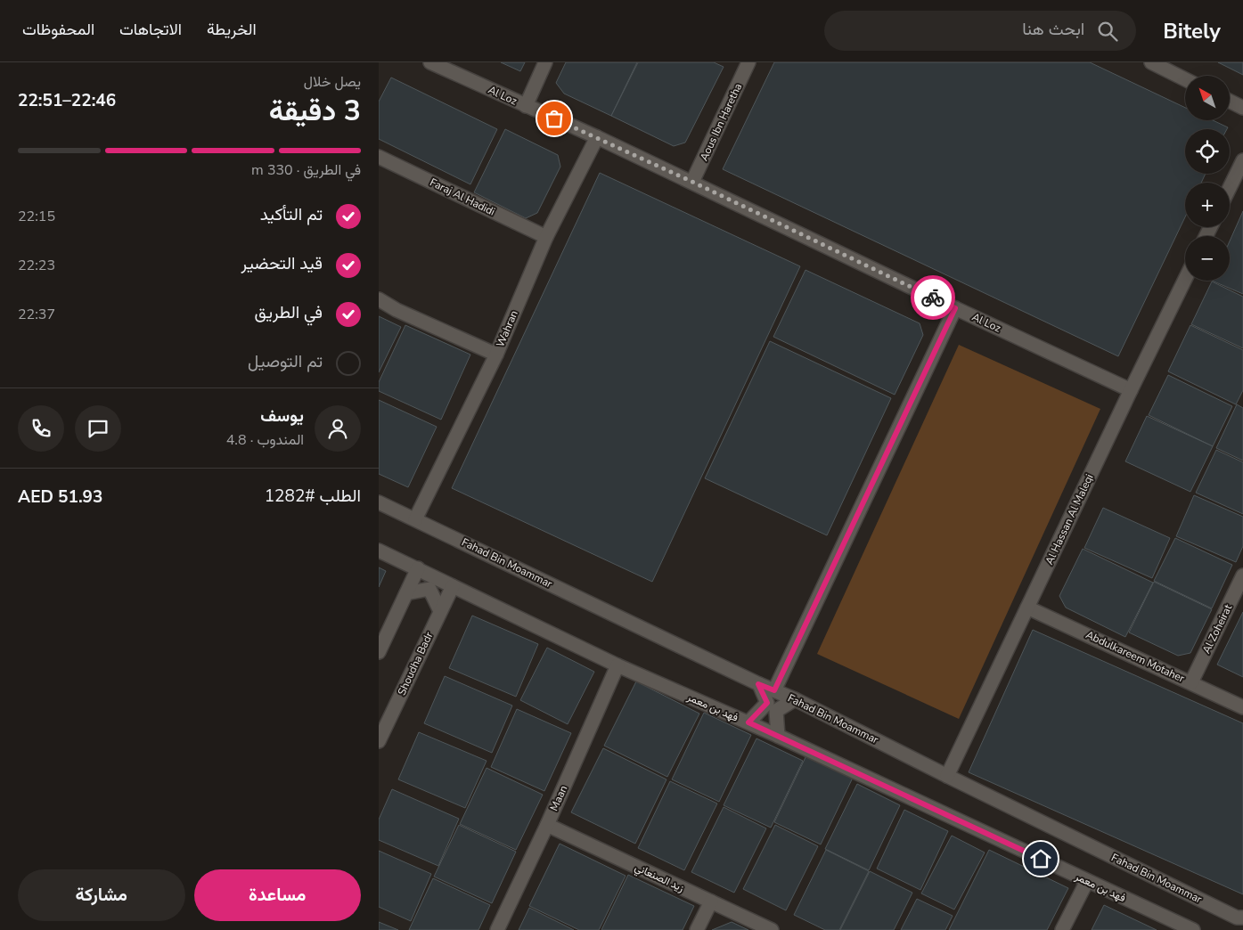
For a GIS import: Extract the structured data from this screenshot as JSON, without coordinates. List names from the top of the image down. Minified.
{"streets":{"street":["Al Loz","Aous Ibn Haretha","Faraj Al Hadidi","Wahran","Al Hassan Al Maleqi","Fahad Bin Moammar","Al Zoheirat","Abdulkareem Motaher","Shoudha Badr","فهد بن معمر","Maan","زيد الصنعاني"]},"crossings":[["Al Loz","Aous Ibn Haretha"],["Al Loz","Wahran"],["Al Loz","Al Hassan Al Maleqi"],["Faraj Al Hadidi","Wahran"],["Wahran","Fahad Bin Moammar"],["Al Hassan Al Maleqi","Fahad Bin Moammar"],["Al Hassan Al Maleqi","Abdulkareem Motaher"],["Al Zoheirat","Abdulkareem Motaher"],["Shoudha Badr","فهد بن معمر"],["فهد بن معمر","Maan"],["Maan","زيد الصنعاني"]],"north":"top left","page":{"header":"Bitely","search":"ابحث هنا","nav":["الخريطة","الاتجاهات","المحفوظات"],"heading":["3 دقيقة","يصل خلال","22:46–22:51"],"panel":["يوسف","المندوب · 4.8","الطلب #1282","AED 51.93"],"map_buttons":["+","−"],"bar":"في الطريق · 330 m","list":[["تم التأكيد","22:15"],["قيد التحضير","22:23"],["في الطريق","22:37"],"تم التوصيل"],"buttons":["مساعدة","مشاركة"]}}
